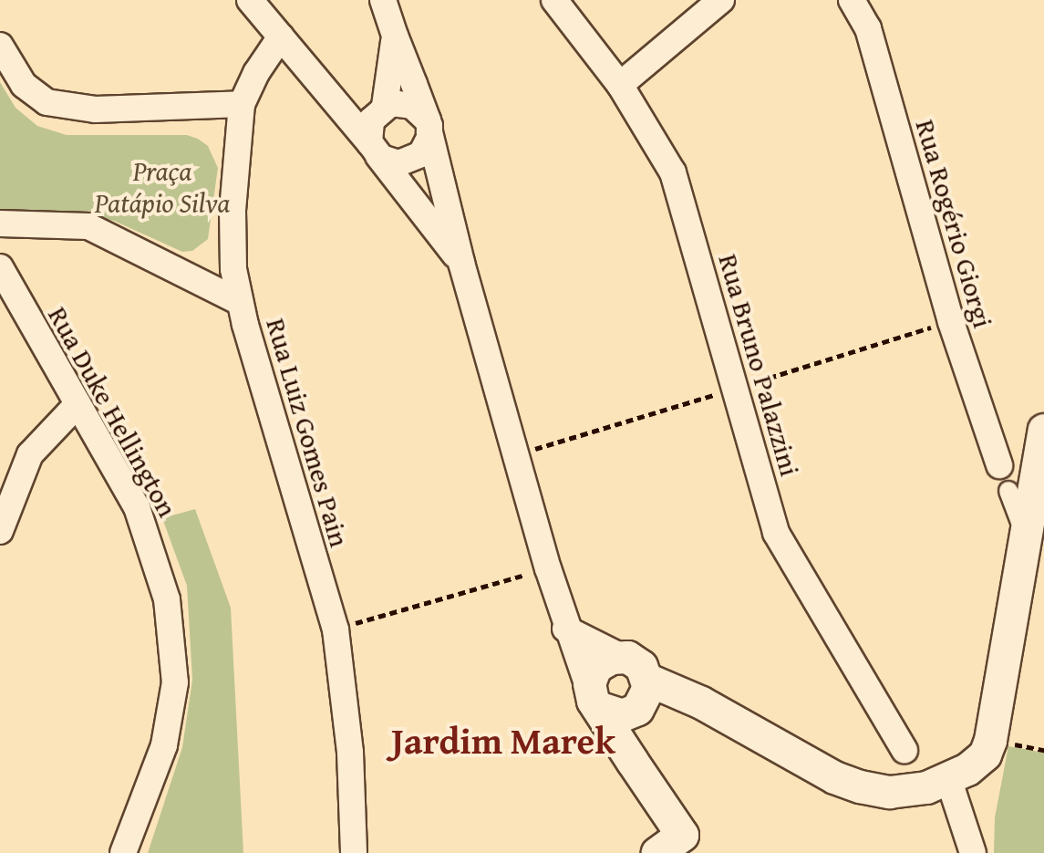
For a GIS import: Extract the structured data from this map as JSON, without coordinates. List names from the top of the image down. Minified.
{"streets":{"street":["Rua Rogério Giorgi","Rua Bruno Palazzini","Rua Duke Hellington","Rua Luiz Gomes Pain"]},"districts":["Jardim Marek"],"parks":["Praça Patápio Silva"]}
